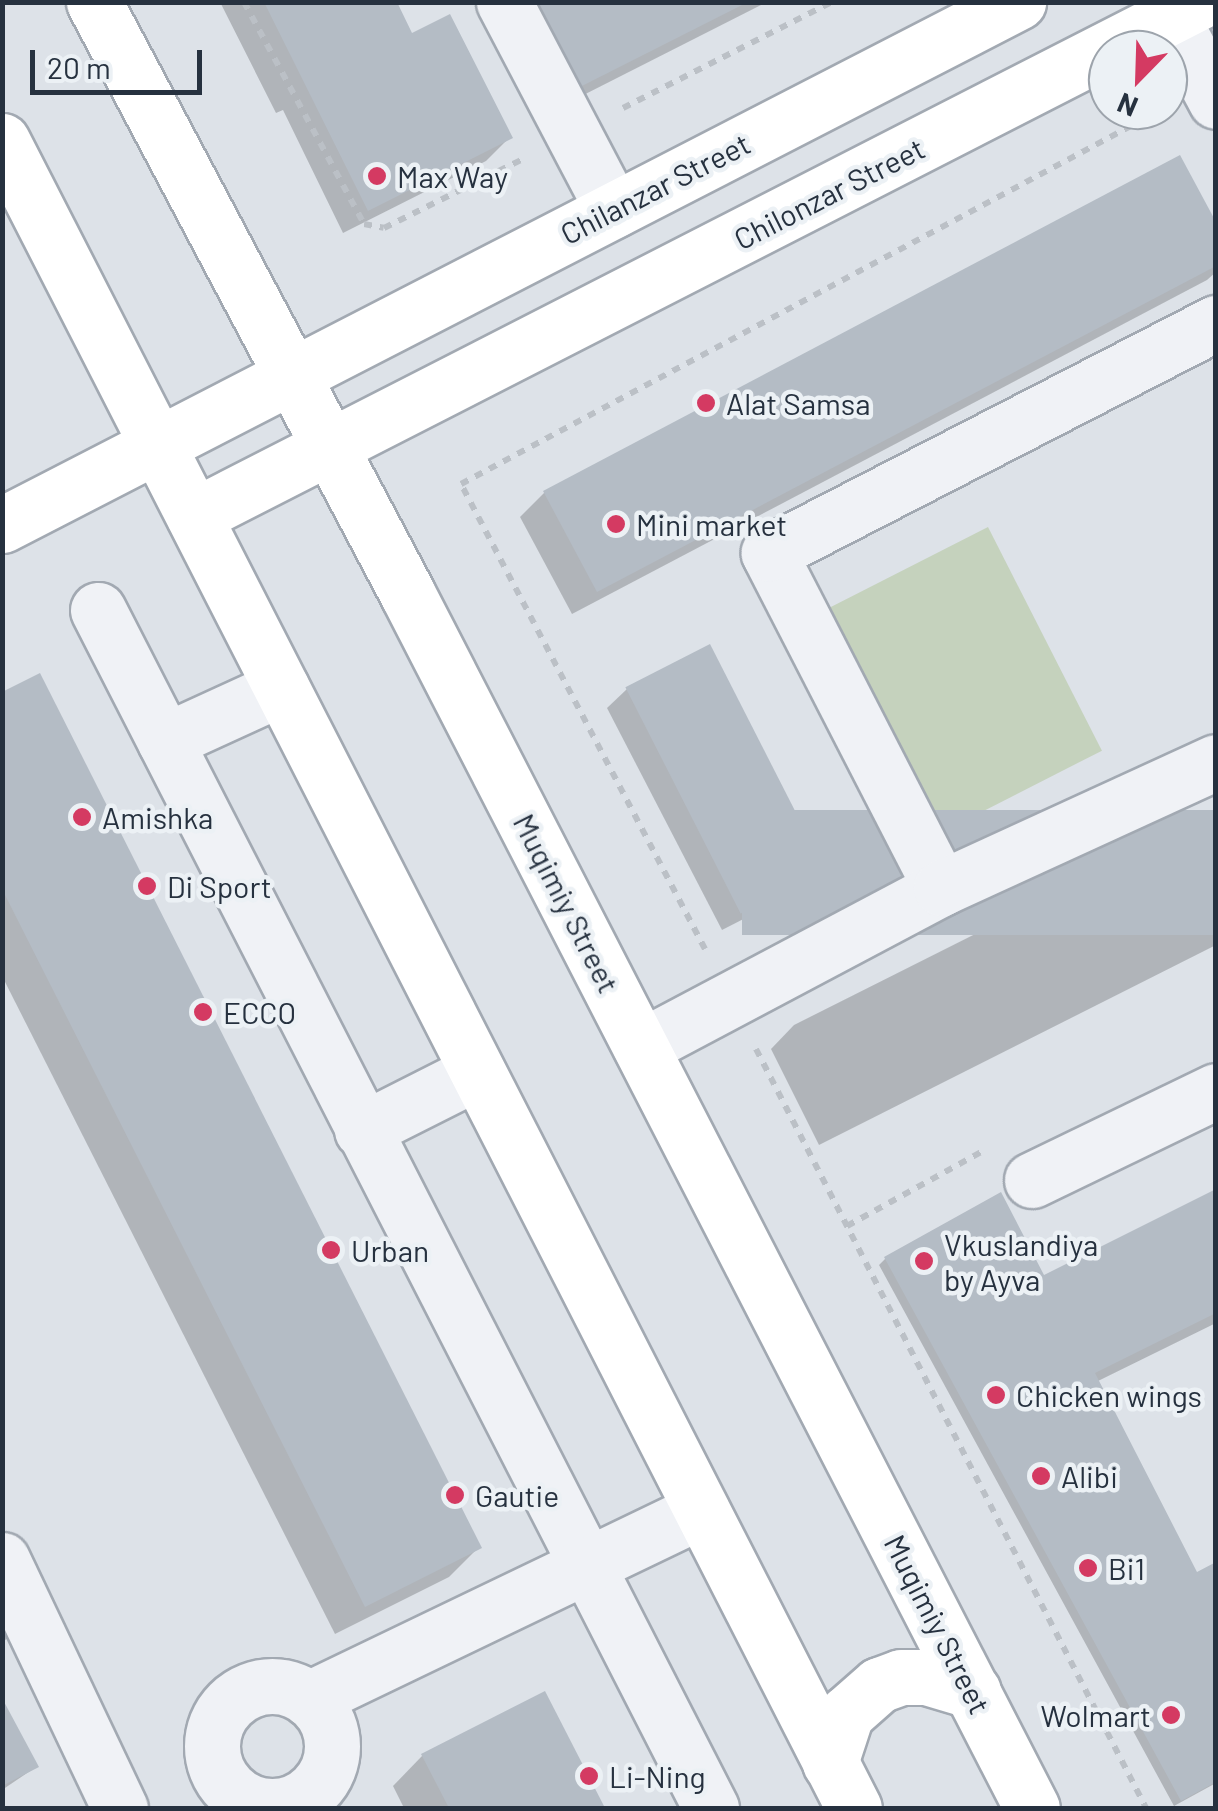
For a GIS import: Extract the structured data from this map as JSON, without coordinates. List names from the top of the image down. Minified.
{"streets":{"main road":["Chilanzar Street","Muqimiy Street"]},"crossings":[["Chilanzar Street","Muqimiy Street"]],"places":["Max Way","Alat Samsa","Mini market","Amishka","Di Sport","ECCO","Urban","Vkuslandiya by Ayva","Chicken wings","Alibi","Gautie","Bi1","Wolmart","Li-Ning"],"scale_bar":"20 m","north":"bottom left"}
